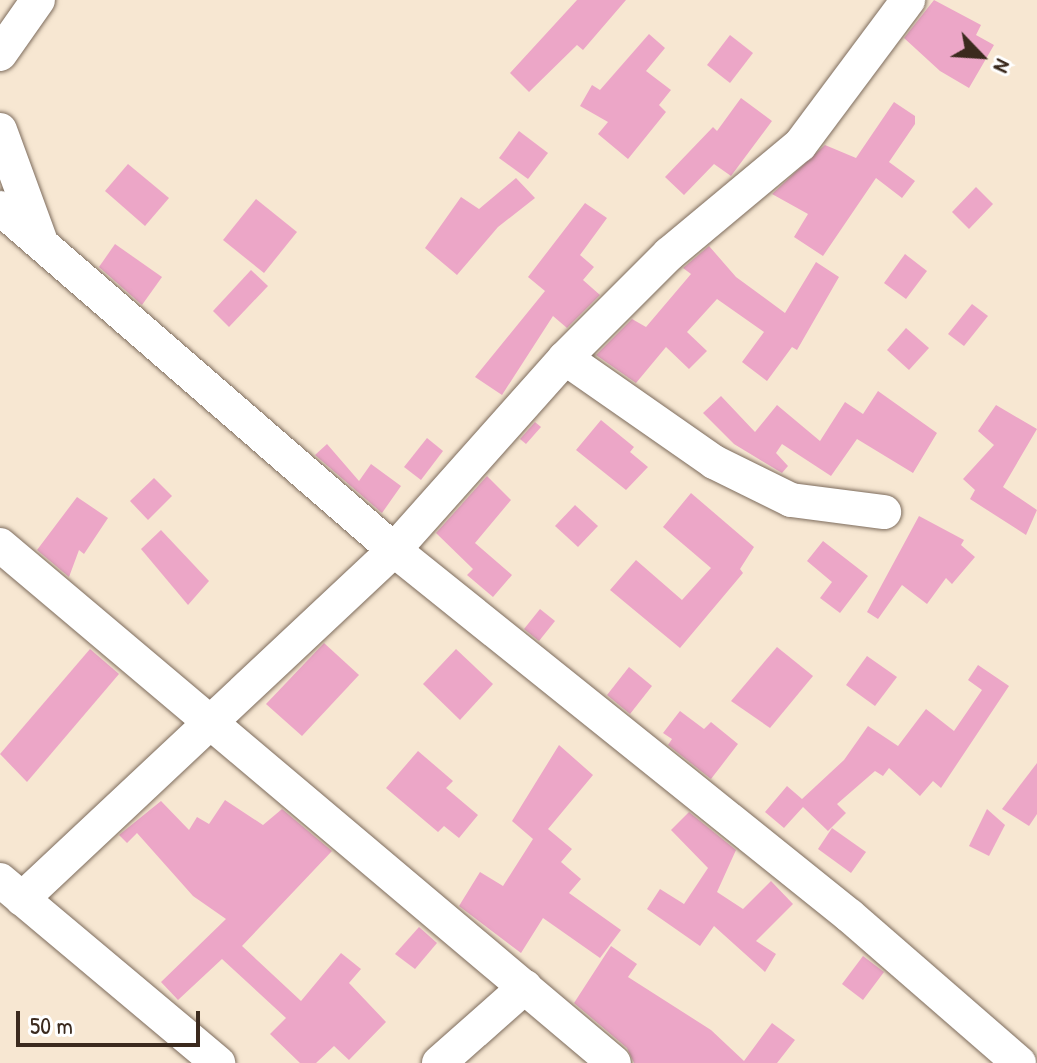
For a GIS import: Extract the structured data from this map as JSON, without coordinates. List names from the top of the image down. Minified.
{"scale_bar":"50 m","north":"bottom right"}
